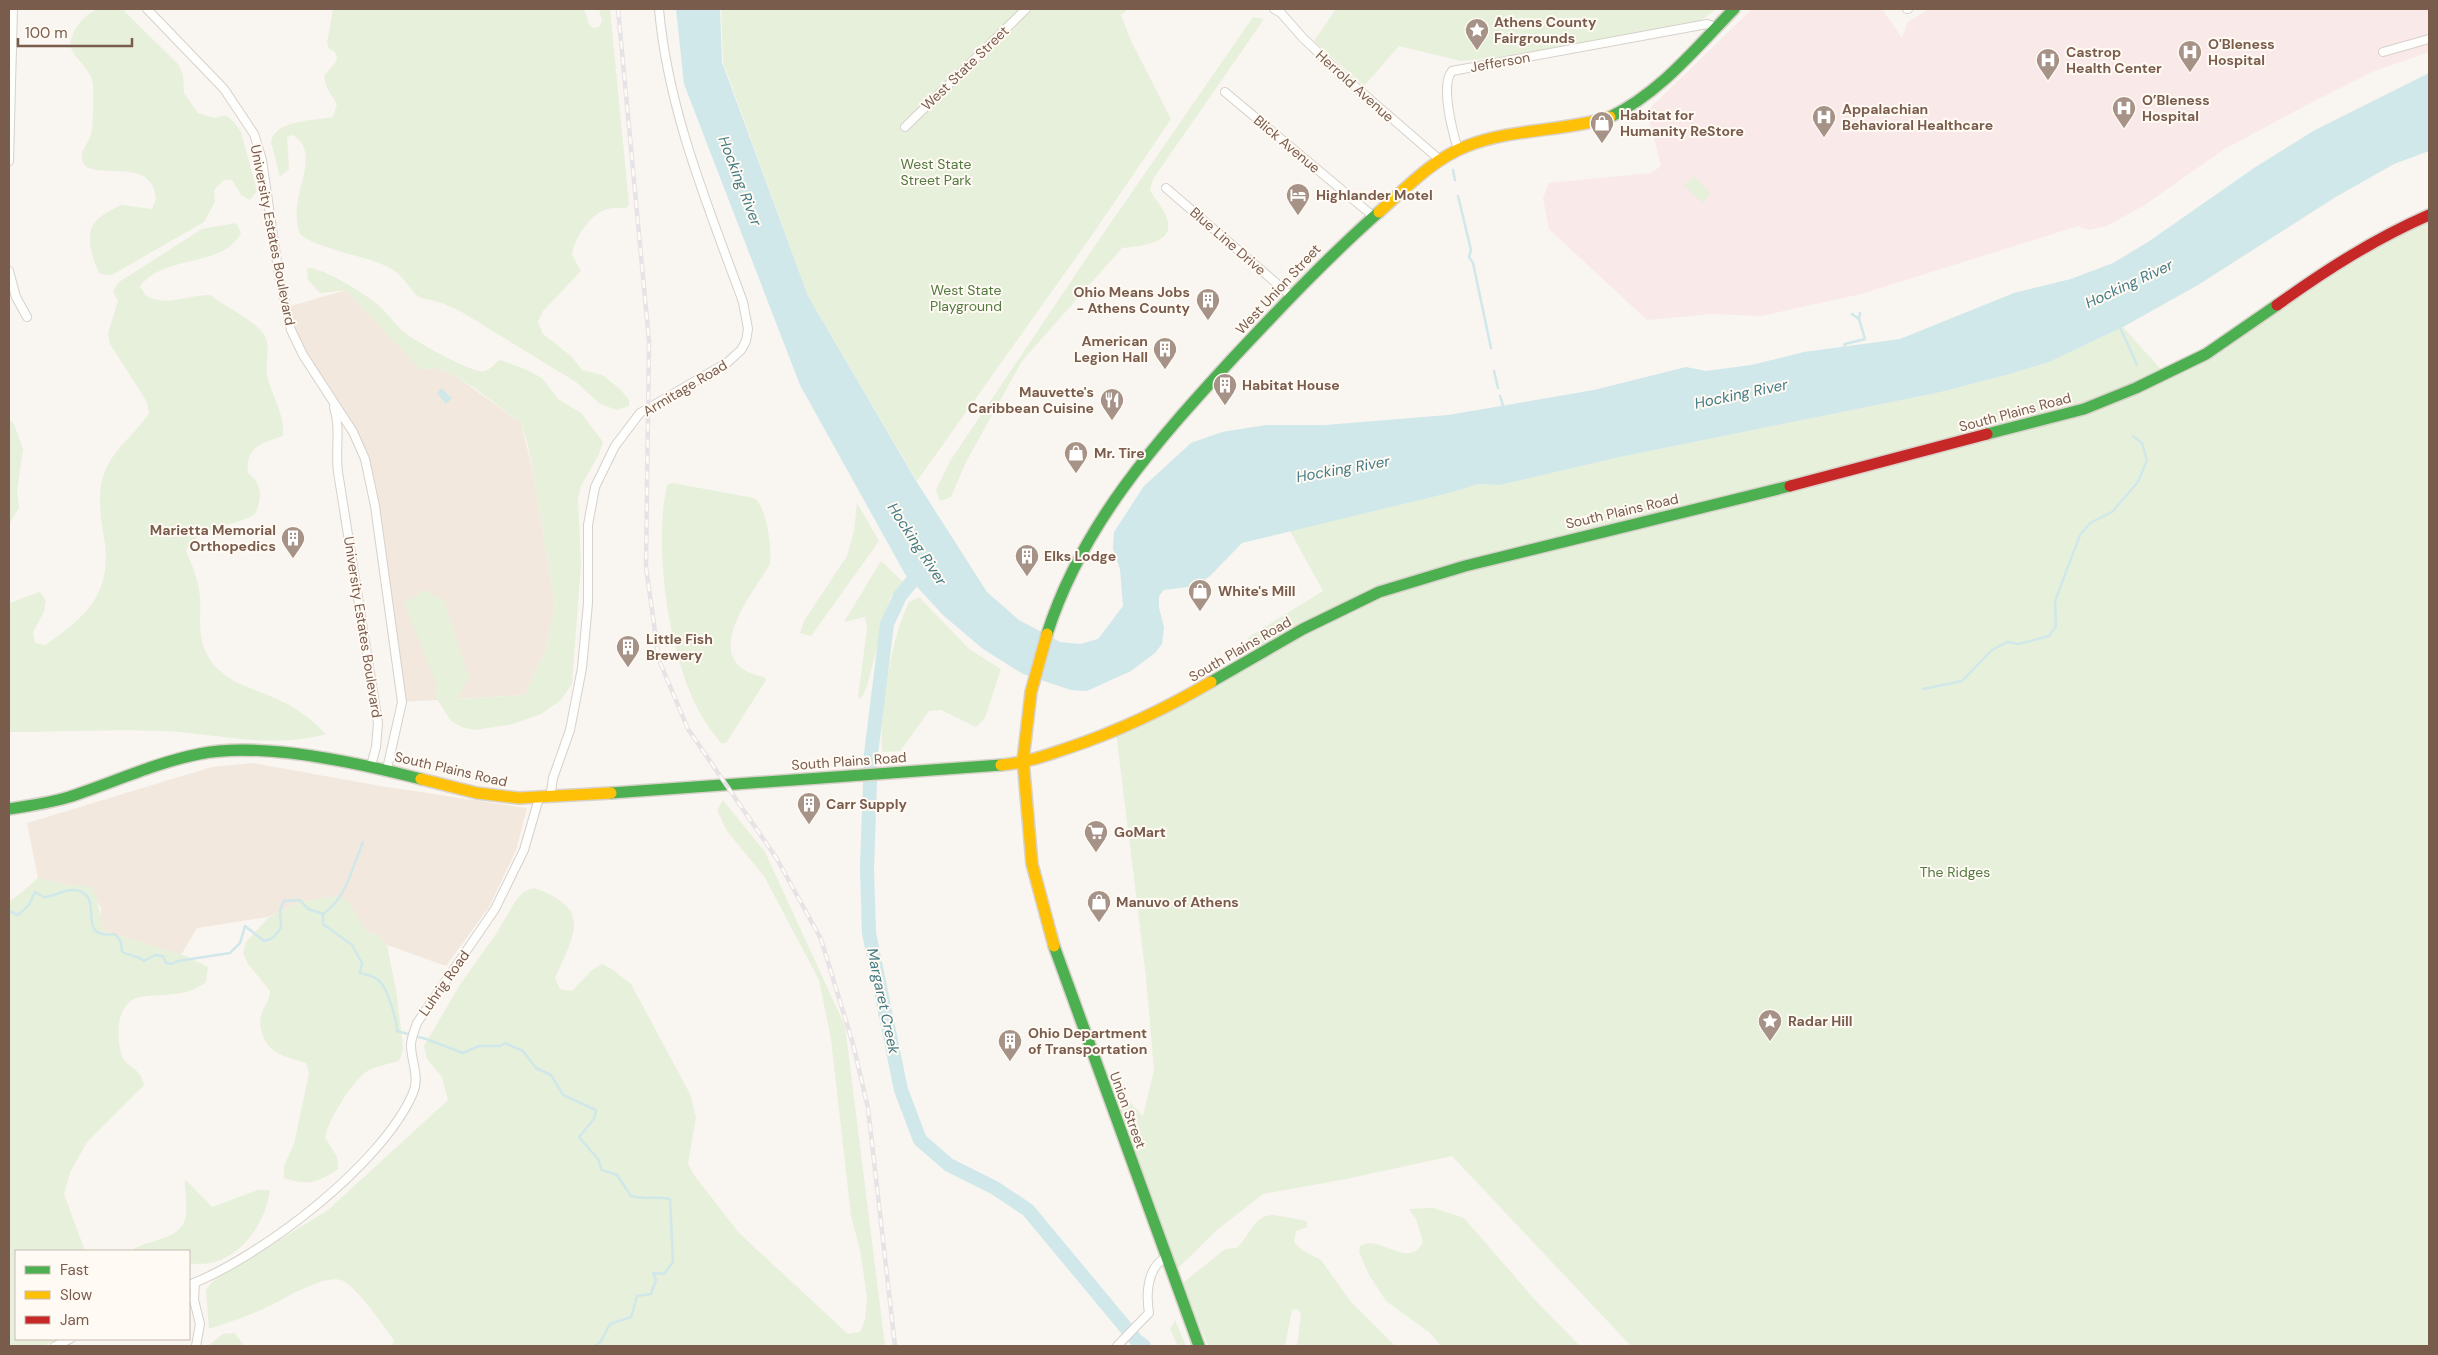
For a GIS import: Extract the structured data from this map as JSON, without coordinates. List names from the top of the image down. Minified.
{"streets":{"main road":["West Union Street","South Plains Road","Union Street"],"street":["Jefferson","West State Street","Herrold Avenue","Blick Avenue","University Estates Boulevard","Blue Line Drive","Armitage Road","Luhrig Road"]},"crossings":[["Jefferson","West Union Street"],["Herrold Avenue","West Union Street"],["Blick Avenue","West Union Street"],["University Estates Boulevard","South Plains Road"],["Blue Line Drive","West Union Street"],["West Union Street","South Plains Road"],["West Union Street","Union Street"],["Armitage Road","South Plains Road"],["Armitage Road","Luhrig Road"],["South Plains Road","Luhrig Road"],["South Plains Road","Union Street"]],"water":["Hocking River","Margaret Creek"],"parks":["West State Street Park","West State Playground","The Ridges"],"places":{"place":["Athens County Fairgrounds","Radar Hill"],"hospital":["O'Bleness Hospital","Castrop Health Center","O’Bleness Hospital","Appalachian Behavioral Healthcare"],"shop":["Habitat for Humanity ReStore","Mr. Tire","White's Mill","Manuvo of Athens"],"hotel":["Highlander Motel"],"building":["Ohio Means Jobs - Athens County","American Legion Hall","Habitat House","Marietta Memorial Orthopedics","Elks Lodge","Little Fish Brewery","Carr Supply","Ohio Department of Transportation"],"restaurant":["Mauvette's Caribbean Cuisine"],"supermarket":["GoMart"]},"legend":["Fast","Slow","Jam"],"scale_bar":"100 m"}
